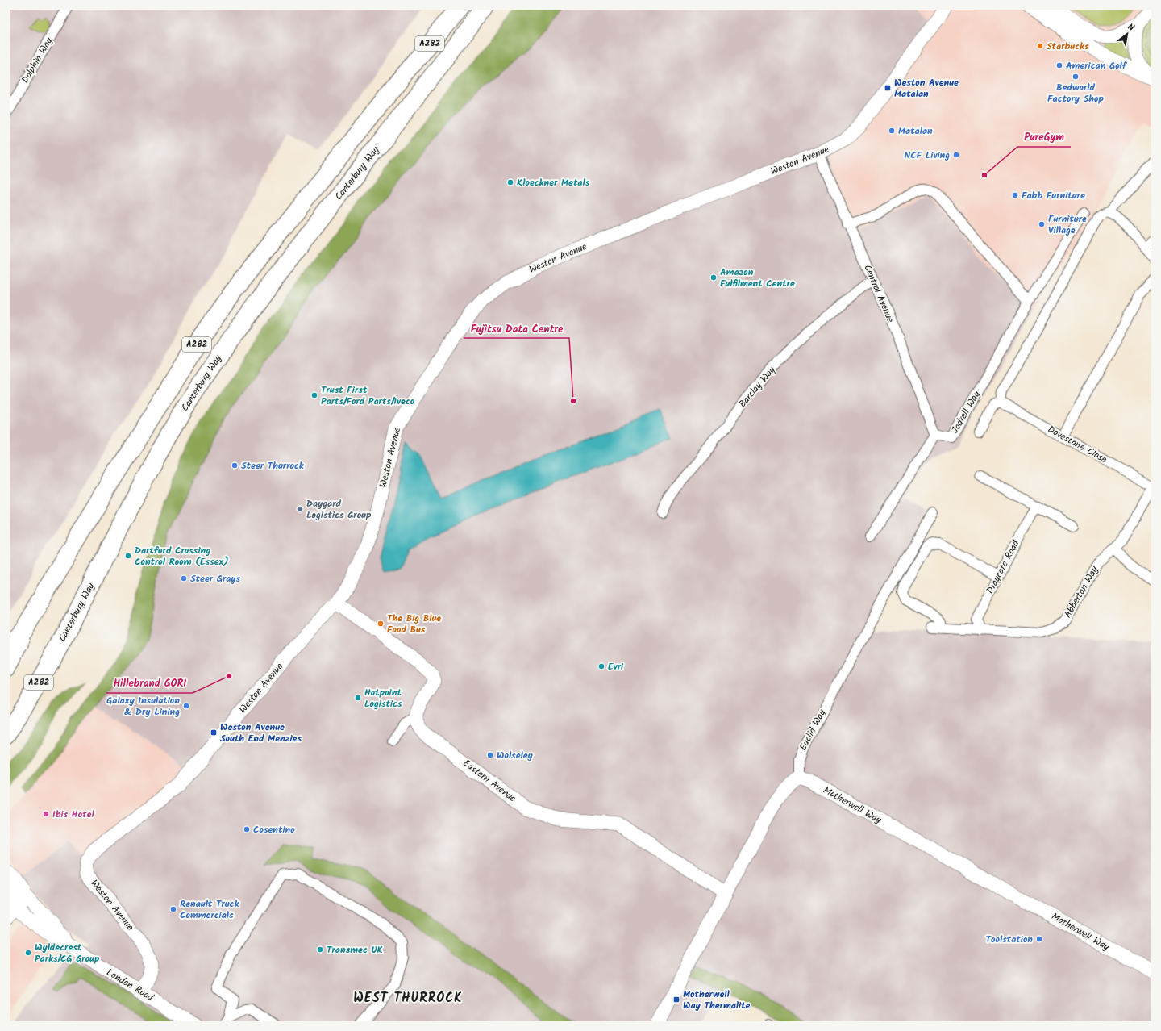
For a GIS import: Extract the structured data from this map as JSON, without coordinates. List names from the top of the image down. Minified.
{"streets":{"highway":["A282","Canterbury Way"],"main road":["London Road"],"street":["Dolphin Way","Weston Avenue","Central Avenue","Barclay Way","Jodrell Way","Dovestone Close","Draycote Road","Abberton Way","Euclid Way","Eastern Avenue","Motherwell Way"]},"crossings":[["A282","Canterbury Way"],["Weston Avenue","Central Avenue"],["Weston Avenue","London Road"],["Central Avenue","Barclay Way"],["Central Avenue","Jodrell Way"],["Dovestone Close","Abberton Way"],["Draycote Road","Abberton Way"],["Euclid Way","Motherwell Way"]],"districts":["WEST THURROCK"],"places":{"other":["Starbucks","American Golf","Bedworld Factory Shop","Matalan","NCF Living","PureGym","Kloeckner Metals","Fabb Furniture","Furniture Village","Amazon Fulfilment Centre","Trust First Parts/Ford Parts/Iveco","Fujitsu Data Centre","Steer Thurrock","Daygard Logistics Group","Dartford Crossing Control Room (Essex)","Steer Grays","The Big Blue Food Bus","Evri","Hillebrand GORI","Hotpoint Logistics","Galaxy Insulation & Dry Lining","Wolseley","Ibis Hotel","Cosentino","Renault Truck Commercials","Toolstation","Transmec UK","Wyldecrest Parks/CG Group"],"transit":["Weston Avenue Matalan","Weston Avenue South End Menzies","Motherwell Way Thermalite"]},"north":"top right"}
